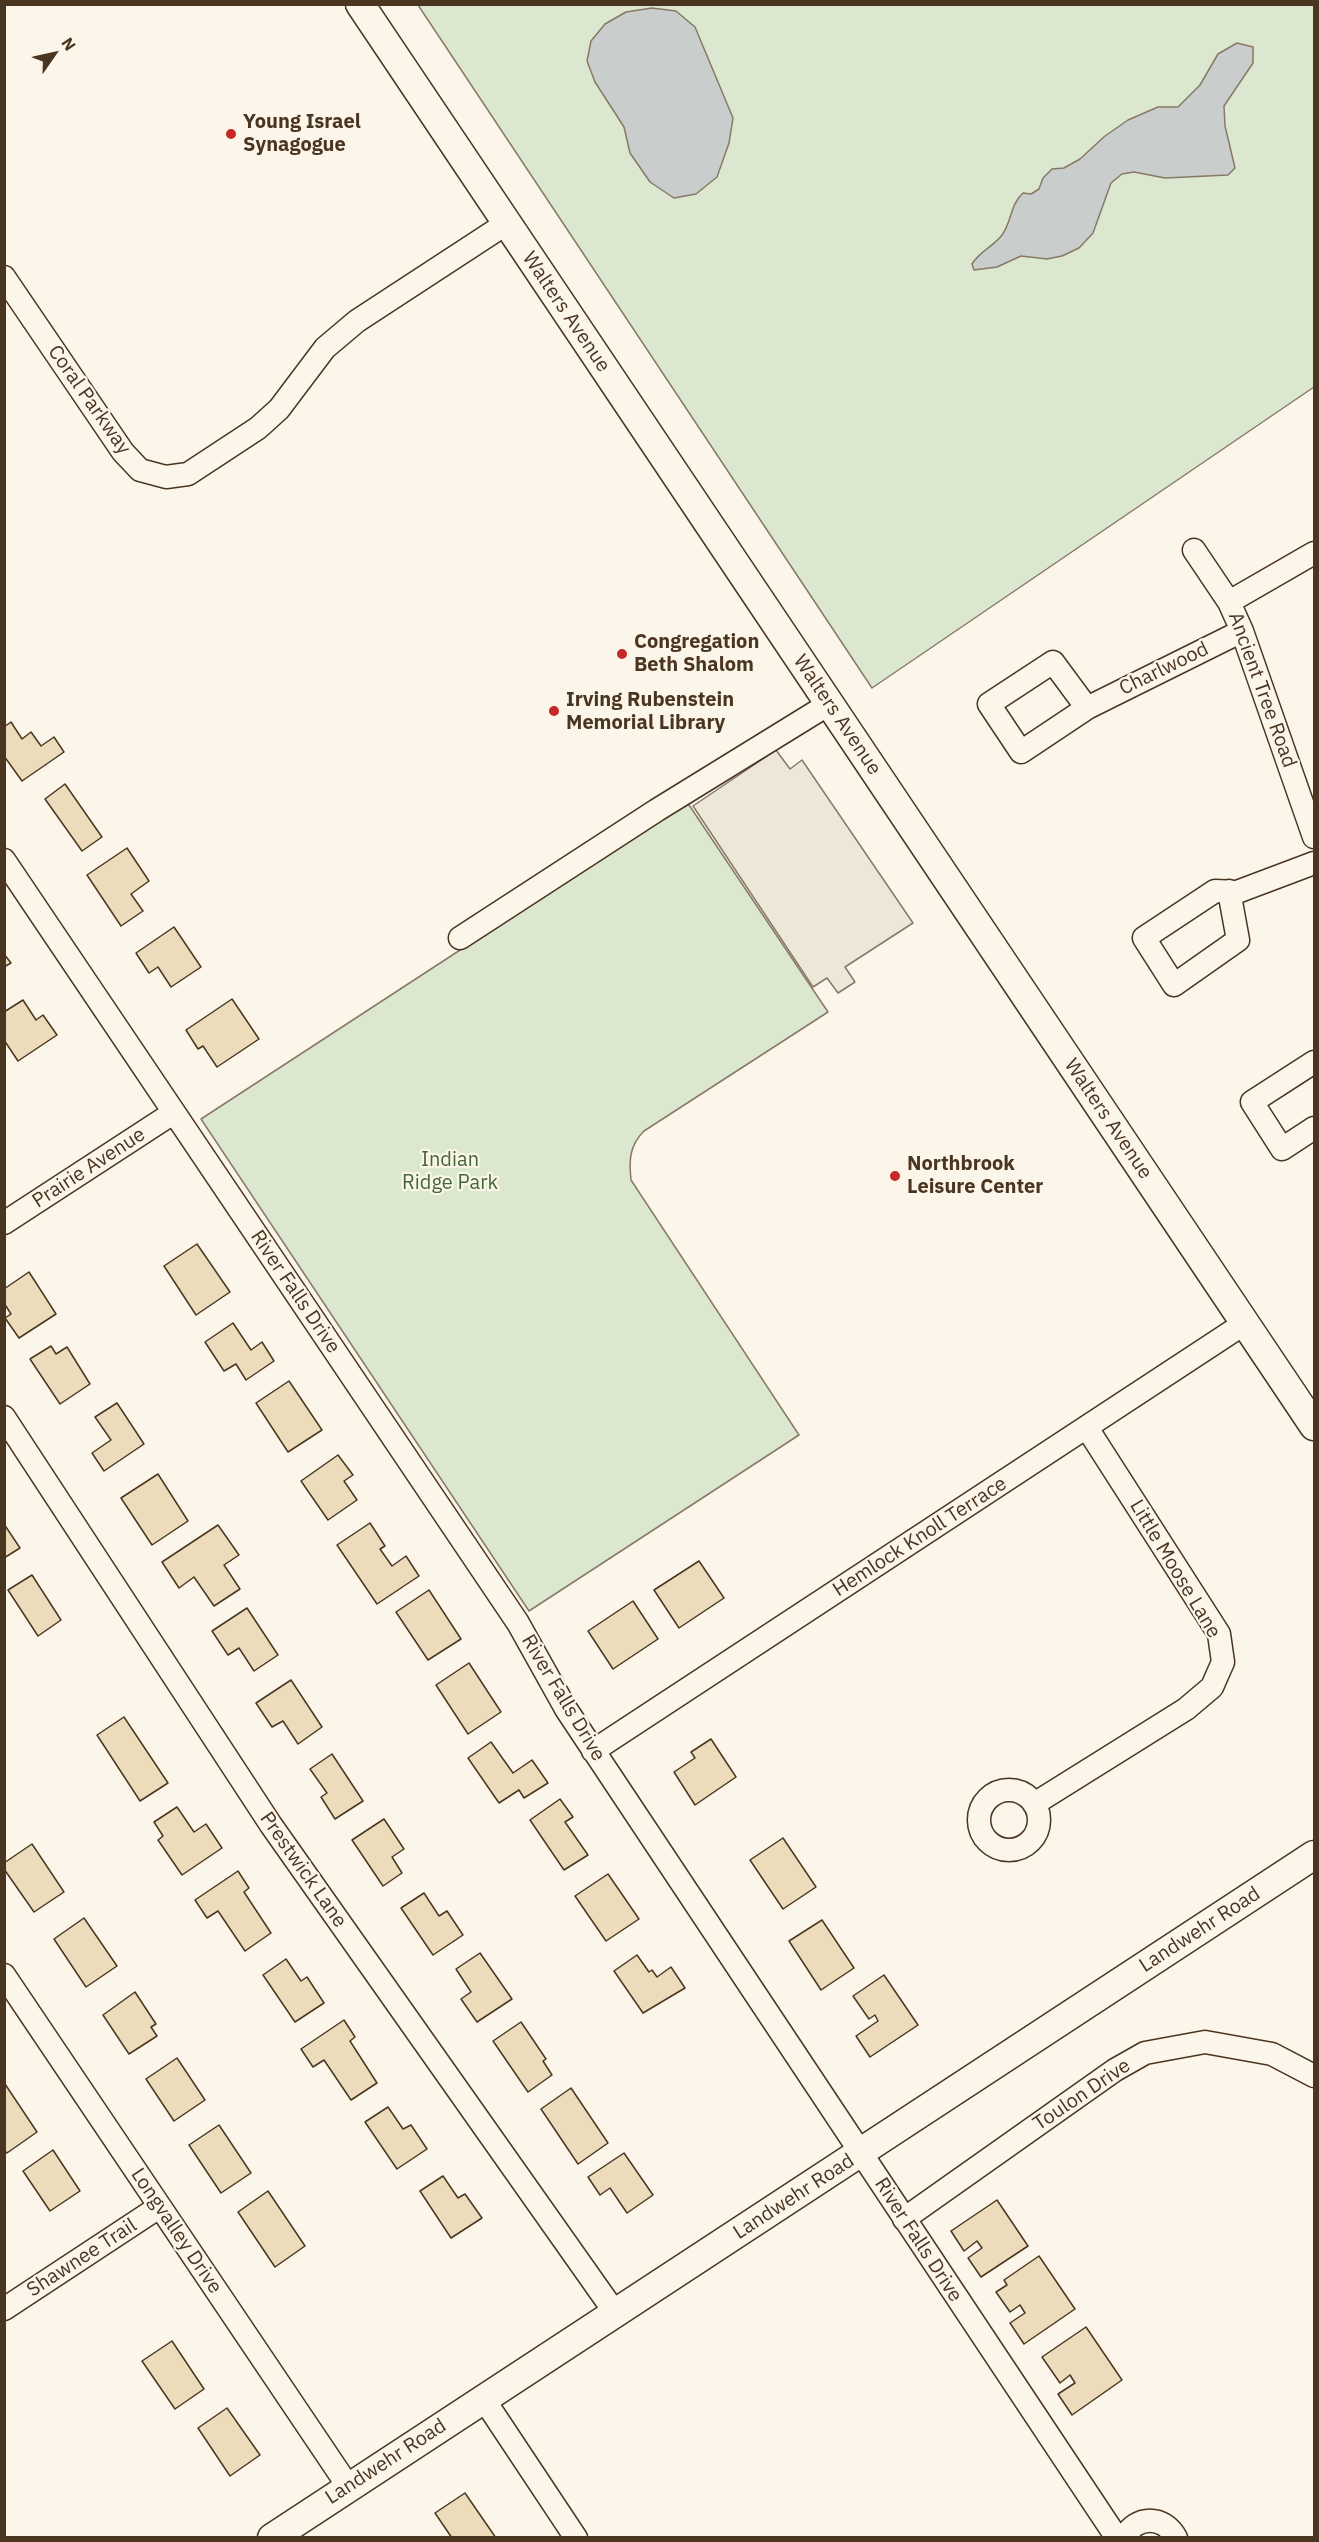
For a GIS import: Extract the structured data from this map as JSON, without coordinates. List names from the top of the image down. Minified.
{"streets":{"main road":["Walters Avenue","Landwehr Road"],"street":["Coral Parkway","Charlwood","Ancient Tree Road","Prairie Avenue","River Falls Drive","Hemlock Knoll Terrace","Little Moose Lane","Prestwick Lane","Toulon Drive","Longvalley Drive","Shawnee Trail"]},"crossings":[["Walters Avenue","Coral Parkway"],["Walters Avenue","Hemlock Knoll Terrace"],["Charlwood","Ancient Tree Road"],["Prairie Avenue","River Falls Drive"],["River Falls Drive","Hemlock Knoll Terrace"],["River Falls Drive","Landwehr Road"],["River Falls Drive","Toulon Drive"],["Hemlock Knoll Terrace","Little Moose Lane"],["Prestwick Lane","Landwehr Road"],["Landwehr Road","Longvalley Drive"],["Longvalley Drive","Shawnee Trail"]],"parks":["Indian Ridge Park"],"places":["Young Israel Synagogue","Congregation Beth Shalom","Irving Rubenstein Memorial Library","Northbrook Leisure Center"],"north":"top right"}
